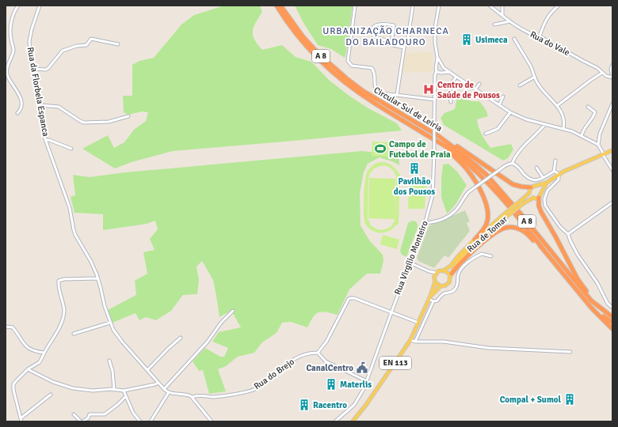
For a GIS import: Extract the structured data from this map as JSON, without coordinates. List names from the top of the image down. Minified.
{"streets":{"highway":["A 8","Circular Sul de Leiria"],"main road":["Rua de Tomar","EN 113"],"street":["Rua do Vale","Rua da Florbela Espanca","Rua Virgílio Monteiro","Rua do Brejo"]},"crossings":[["A 8","Circular Sul de Leiria"],["Rua da Florbela Espanca","Rua do Brejo"]],"districts":["URBANIZAÇÃO CHARNECA DO BAILADOURO"],"places":{"building":["Usimeca","Pavilhão dos Pousos","Materlis","Compal + Sumol","Racentro"],"hospital":["Centro de Saúde de Pousos"],"sports":["Campo de Futebol de Praia"],"public building":["CanalCentro"]}}
